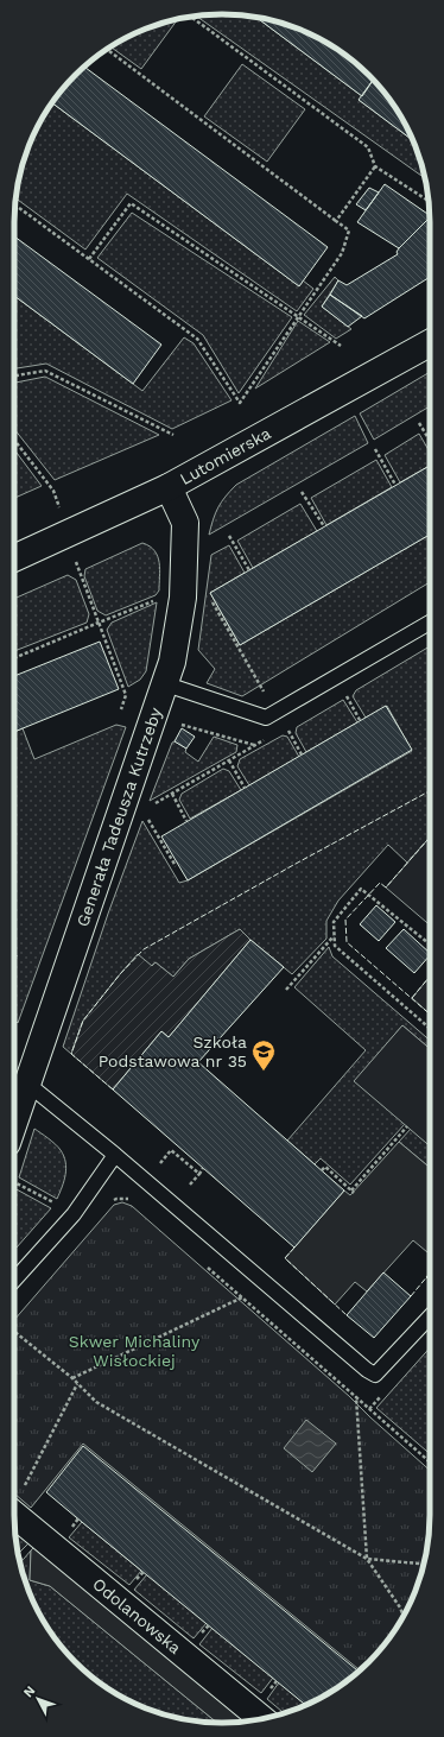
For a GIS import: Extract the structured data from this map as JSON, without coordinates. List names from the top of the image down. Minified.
{"streets":{"street":["Lutomierska","Generała Tadeusza Kutrzeby","Odolanowska"]},"crossings":[["Lutomierska","Generała Tadeusza Kutrzeby"]],"parks":["Skwer Michaliny Wisłockiej"],"places":{"school or university":["Szkoła Podstawowa nr 35"]},"north":"top left"}
